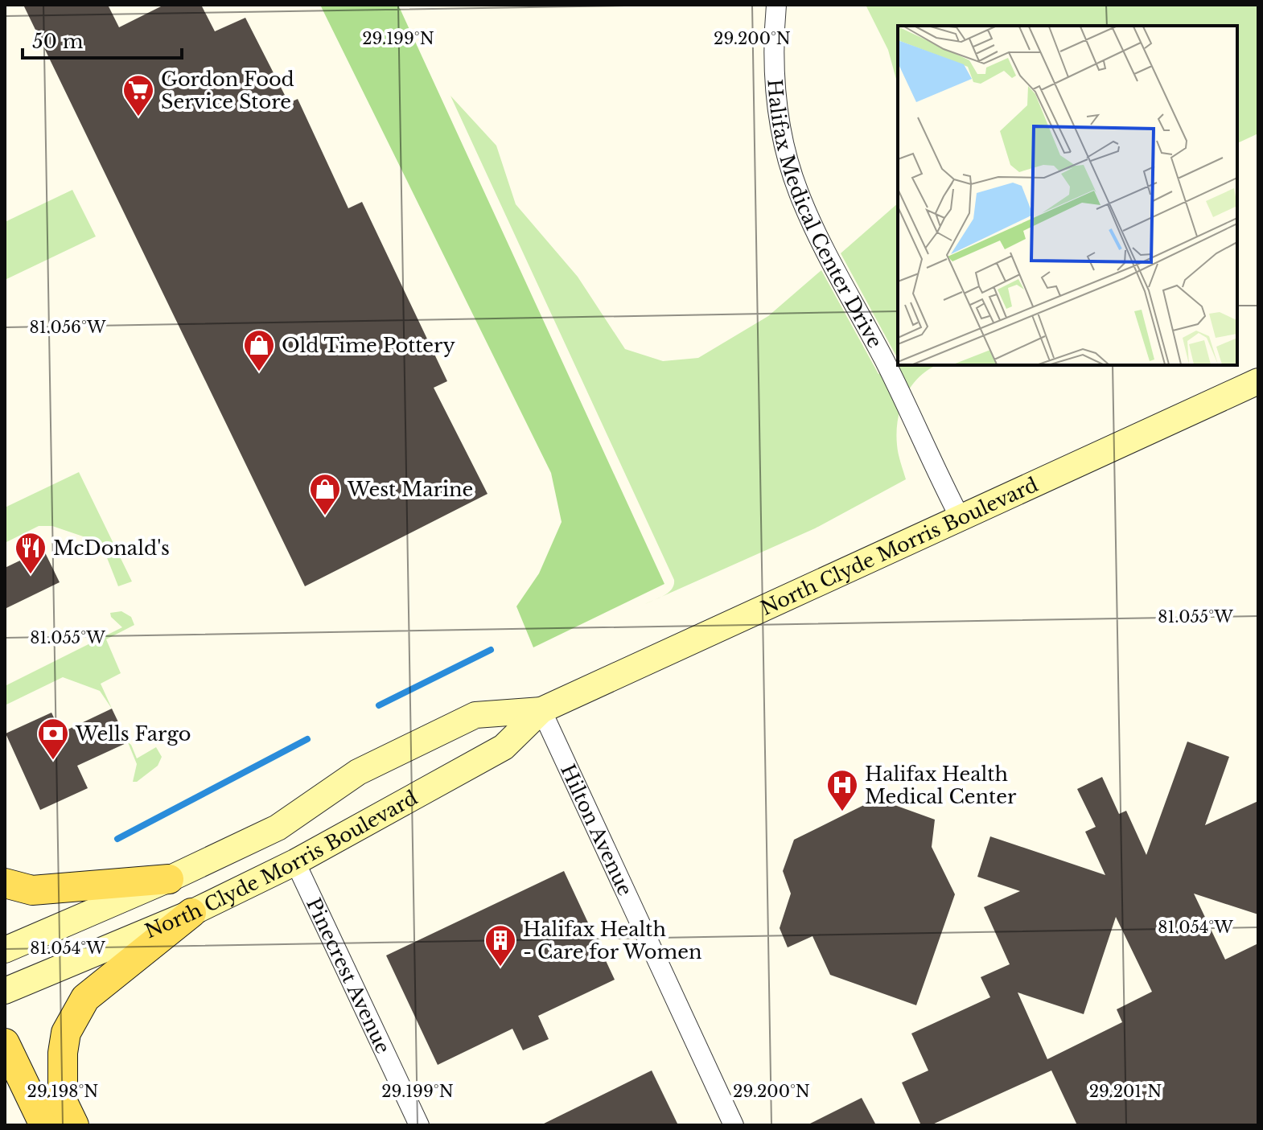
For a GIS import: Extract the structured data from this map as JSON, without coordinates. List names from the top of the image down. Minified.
{"streets":{"main road":["North Clyde Morris Boulevard"],"street":["Halifax Medical Center Drive","Hilton Avenue","Pinecrest Avenue"]},"crossings":[["Halifax Medical Center Drive","North Clyde Morris Boulevard"],["North Clyde Morris Boulevard","Hilton Avenue"],["North Clyde Morris Boulevard","Pinecrest Avenue"]],"places":{"supermarket":["Gordon Food Service Store"],"shop":["Old Time Pottery","West Marine"],"restaurant":["McDonald's"],"bank":["Wells Fargo"],"hospital":["Halifax Health Medical Center"],"building":["Halifax Health - Care for Women"]},"scale_bar":"50 m","coordinates":["29.199°N","29.200°N","81.056°W","81.055°W","81.054°W","29.198°N","29.201°N"]}
